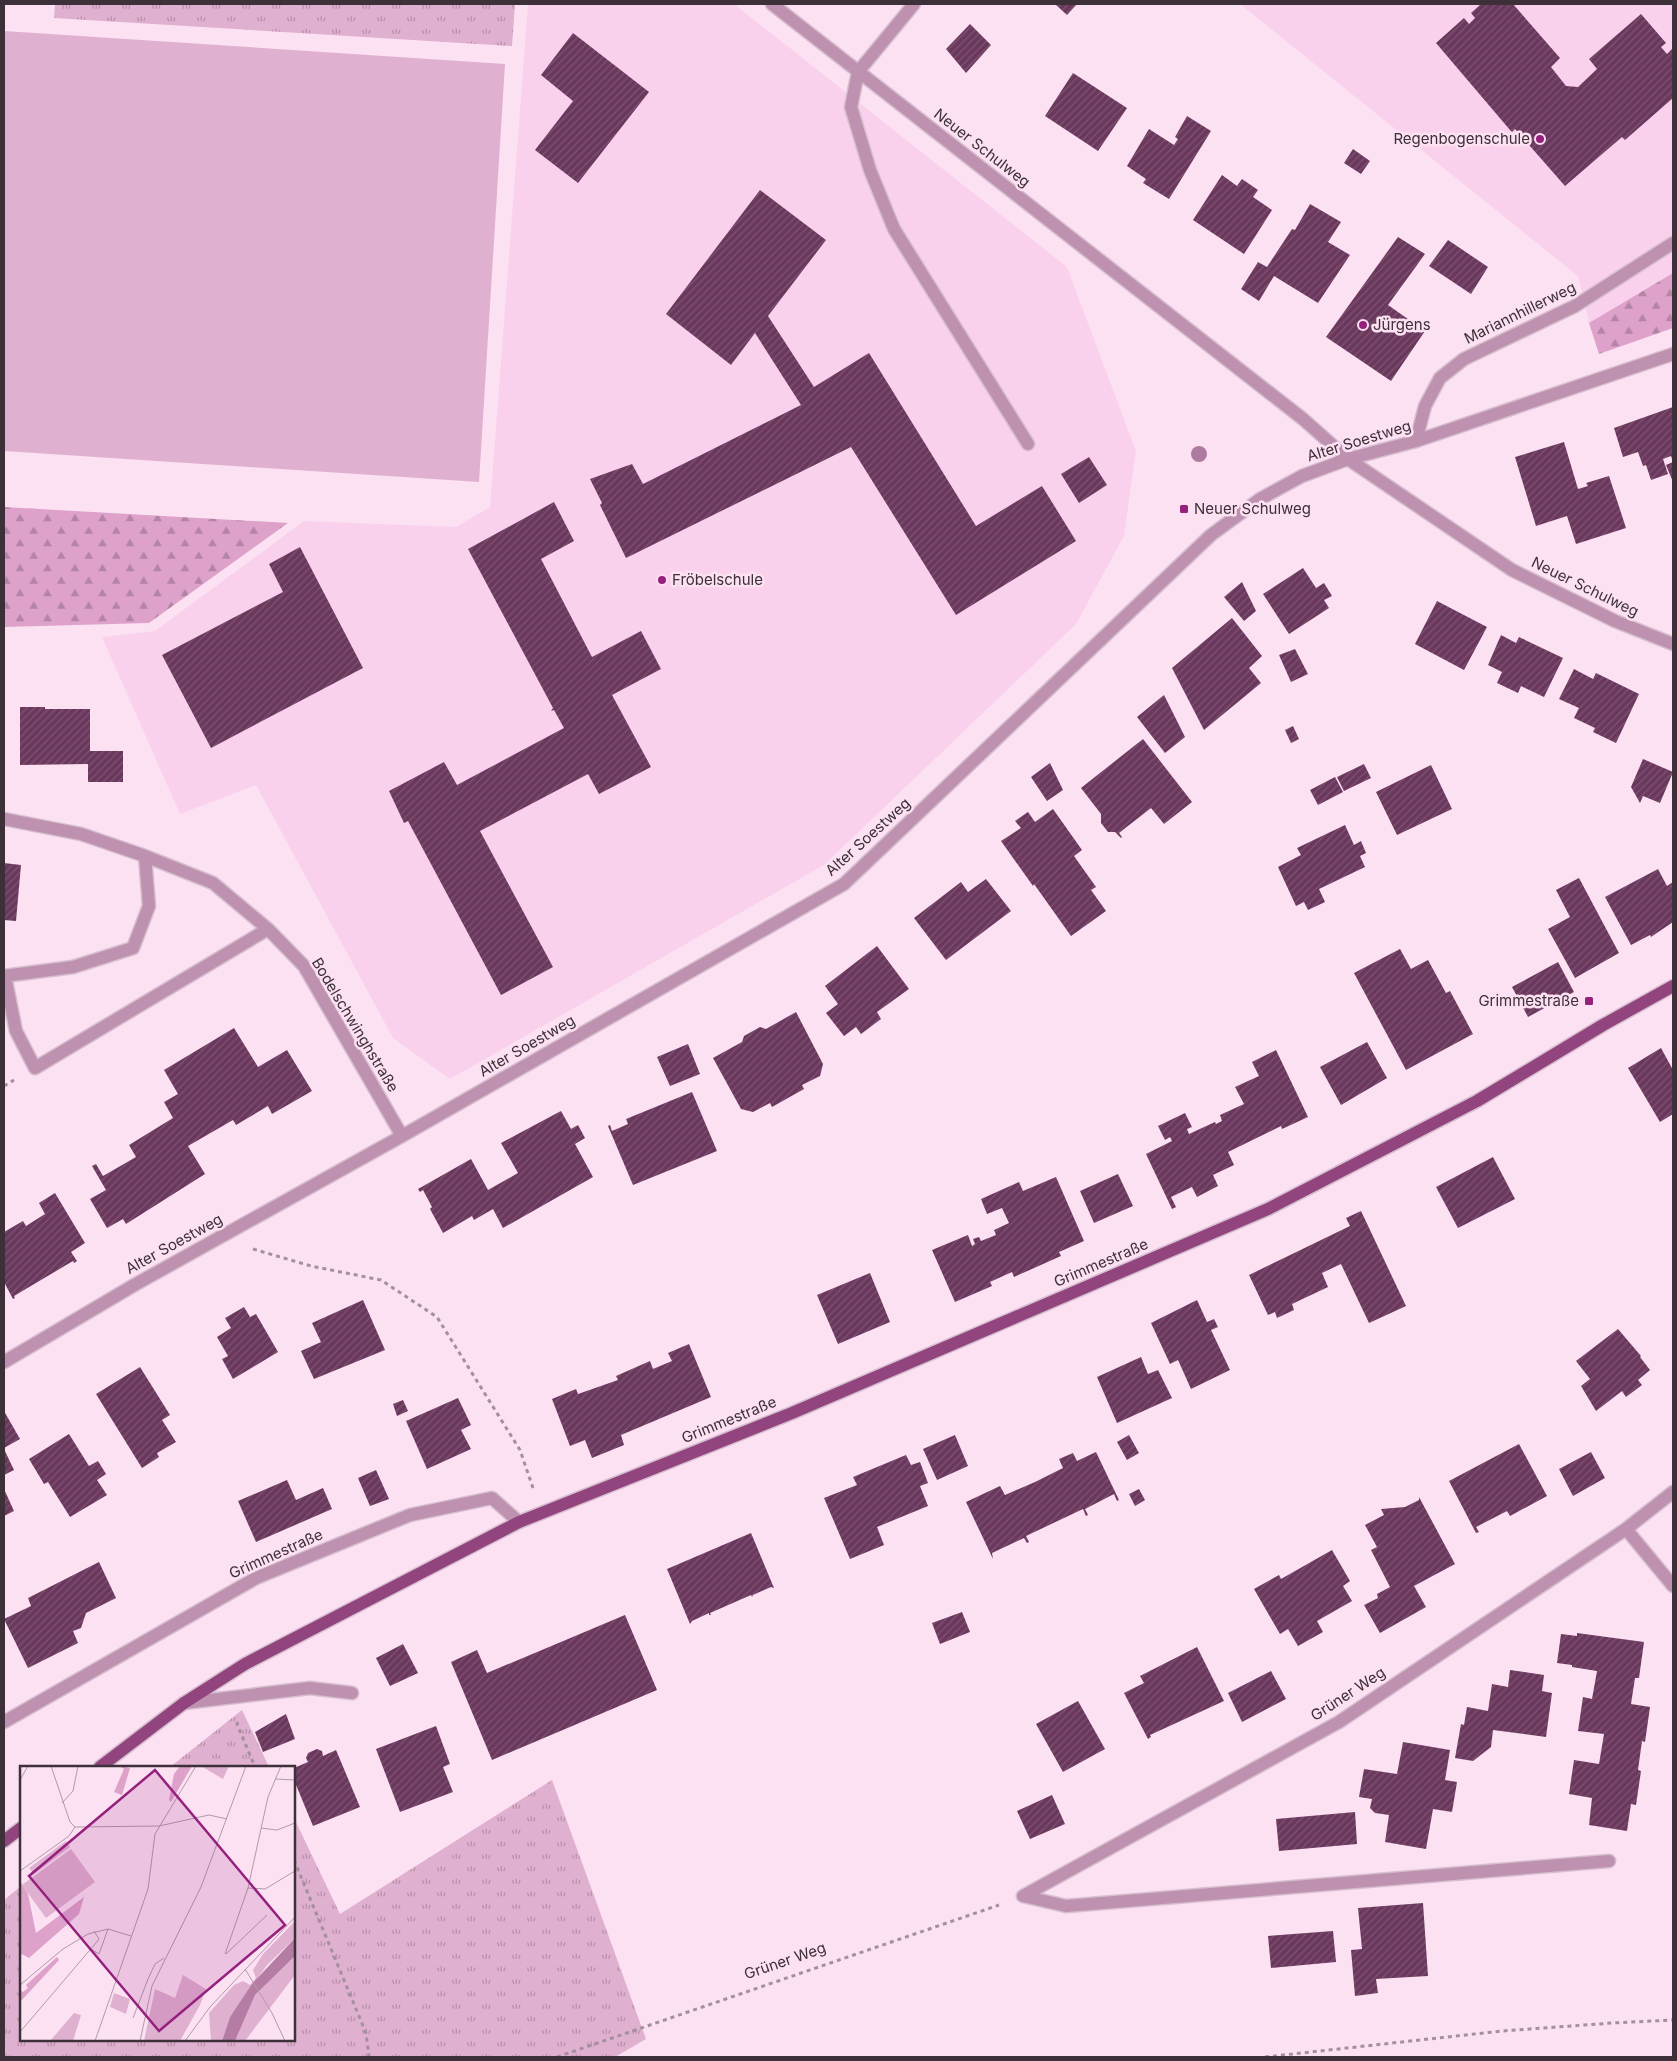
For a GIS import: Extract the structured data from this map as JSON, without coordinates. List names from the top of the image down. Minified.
{"streets":{"main road":["Grimmestraße"],"street":["Neuer Schulweg","Mariannhillerweg","Alter Soestweg","Bodelschwinghstraße","Grüner Weg"]},"crossings":[["Neuer Schulweg","Alter Soestweg"],["Mariannhillerweg","Alter Soestweg"],["Alter Soestweg","Bodelschwinghstraße"]],"places":{"other":["Regenbogenschule","Jürgens","Fröbelschule"],"transit":["Neuer Schulweg","Grimmestraße"]}}
